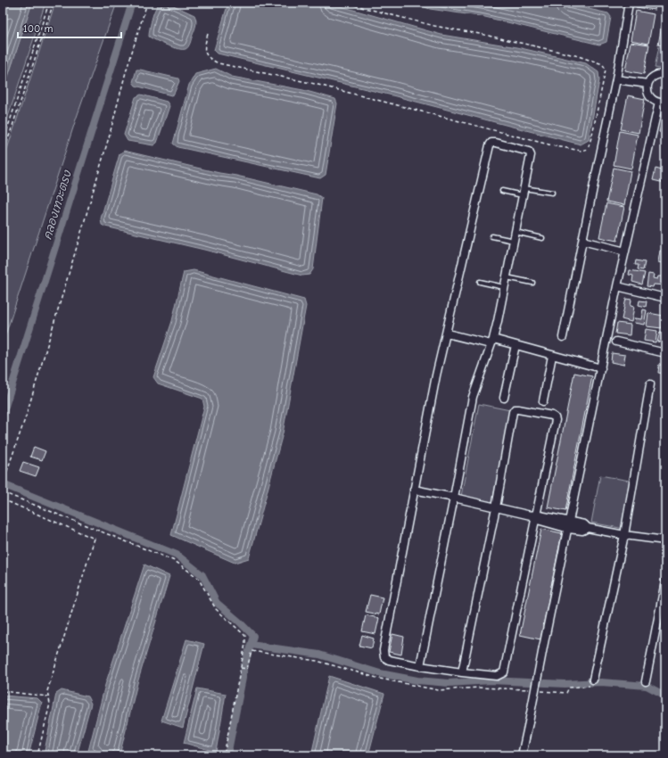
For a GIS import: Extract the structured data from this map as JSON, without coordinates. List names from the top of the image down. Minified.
{"water":["คลองเทวะตรง"],"scale_bar":"100 m"}
